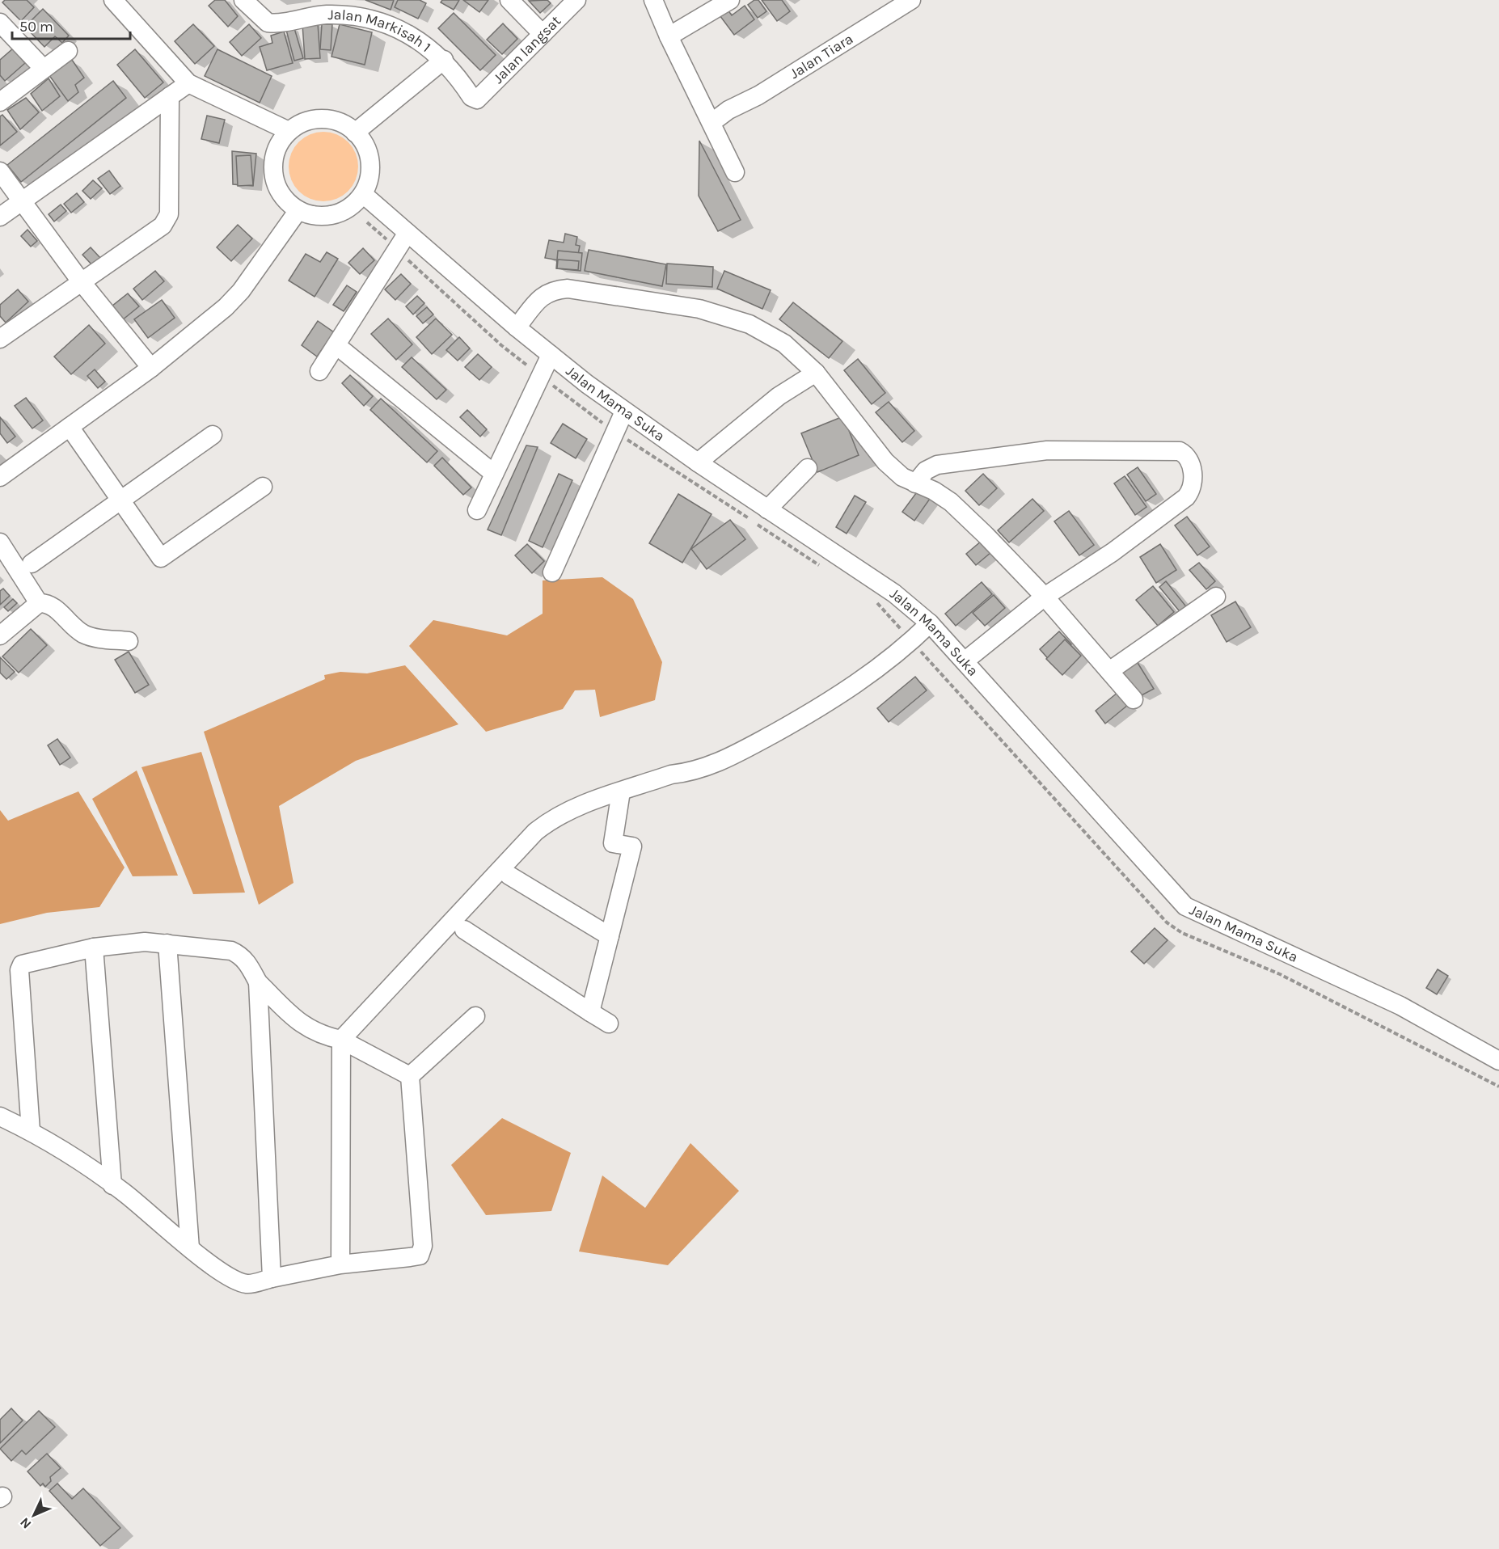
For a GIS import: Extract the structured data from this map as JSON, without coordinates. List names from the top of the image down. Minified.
{"streets":{"street":["Jalan Markisah 1","Jalan langsat","Jalan Tiara","Jalan Mama Suka"]},"crossings":[["Jalan Markisah 1","Jalan langsat"]],"scale_bar":"50 m","north":"bottom left"}
